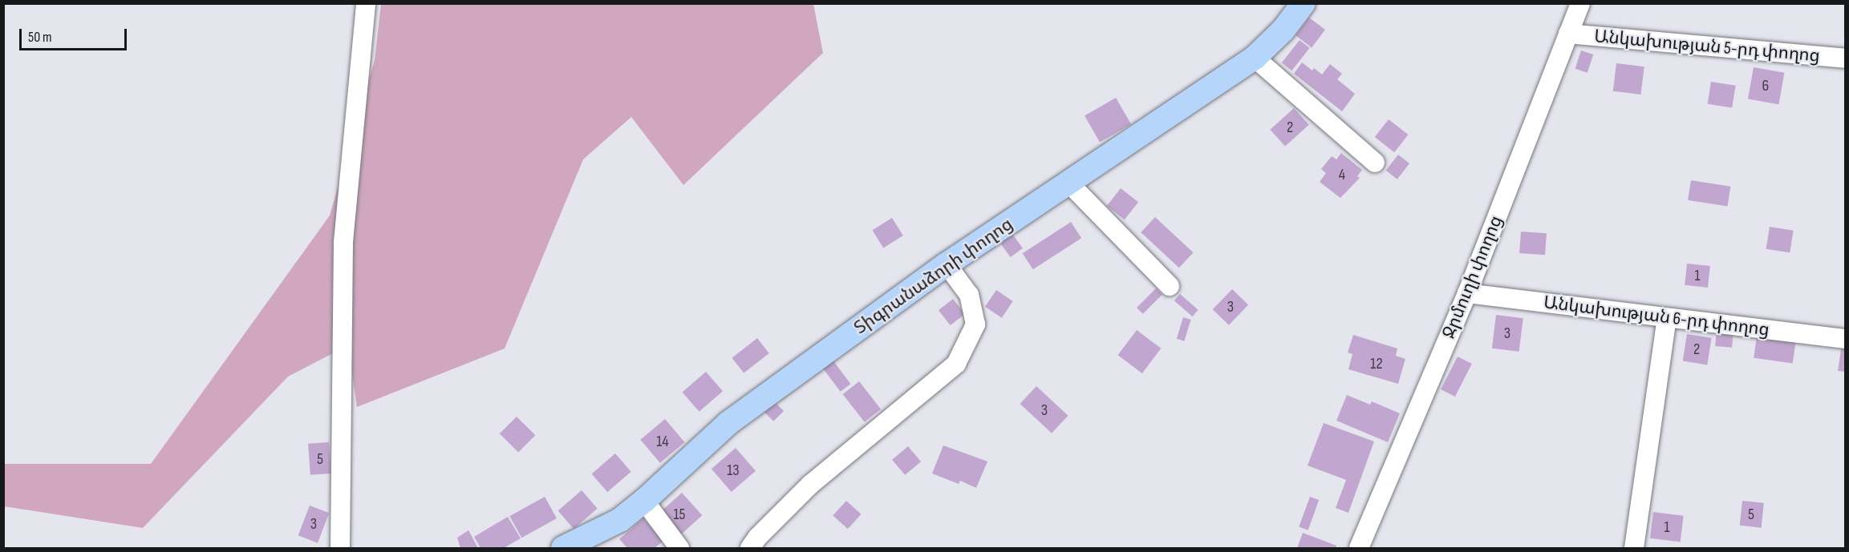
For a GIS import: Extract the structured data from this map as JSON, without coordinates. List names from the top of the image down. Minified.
{"streets":{"main road":["Տիգրանաձորի փողոց"],"street":["Անկախության 5-րդ փողոց","Ջրմուղի փողոց","Անկախության 6-րդ փողոց"]},"crossings":[["Անկախության 5-րդ փողոց","Ջրմուղի փողոց"],["Ջրմուղի փողոց","Անկախության 6-րդ փողոց"]],"house_numbers":["6","2","4","1","3","3","2","12","3","14","5","13","15","5","3","1"],"scale_bar":"50 m"}
